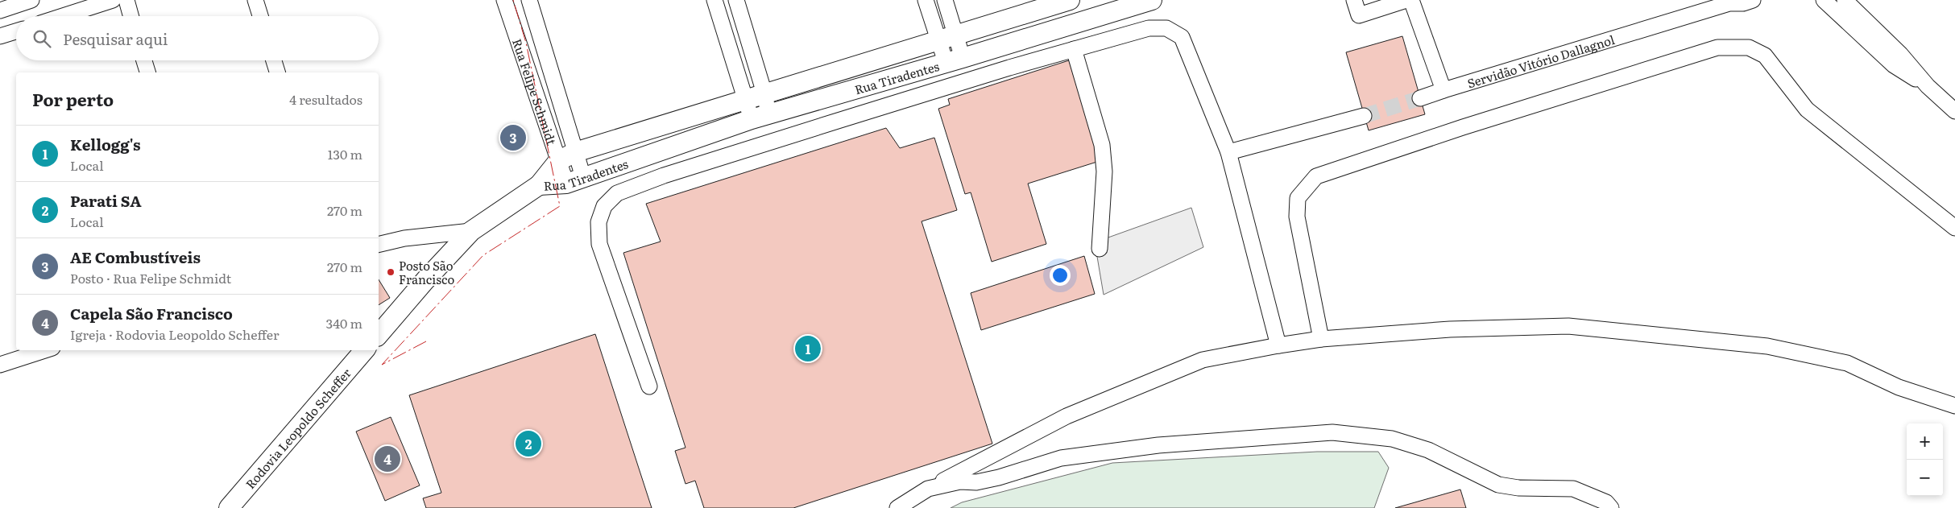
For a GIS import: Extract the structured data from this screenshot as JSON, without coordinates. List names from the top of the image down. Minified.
{"streets":{"main road":["Rua Tiradentes","Rodovia Leopoldo Scheffer"],"street":["Servidão Vitório Dallagnol","Rua Felipe Schmidt"]},"crossings":[["Rua Tiradentes","Rua Felipe Schmidt"]],"places":["Posto São Francisco"],"page":{"search":"Pesquisar aqui","heading":["Por perto","4 resultados"],"pins":["3","1","2","4"],"list":[{"mark":"1","name":"Kellogg's","note":"Local","value":"130 m"},{"mark":"2","name":"Parati SA","note":"Local","value":"270 m"},{"mark":"3","name":"AE Combustíveis","note":"Posto · Rua Felipe Schmidt","value":"270 m"},{"mark":"4","name":"Capela São Francisco","note":"Igreja · Rodovia Leopoldo Scheffer","value":"340 m"}],"map_buttons":["+","−"]}}
